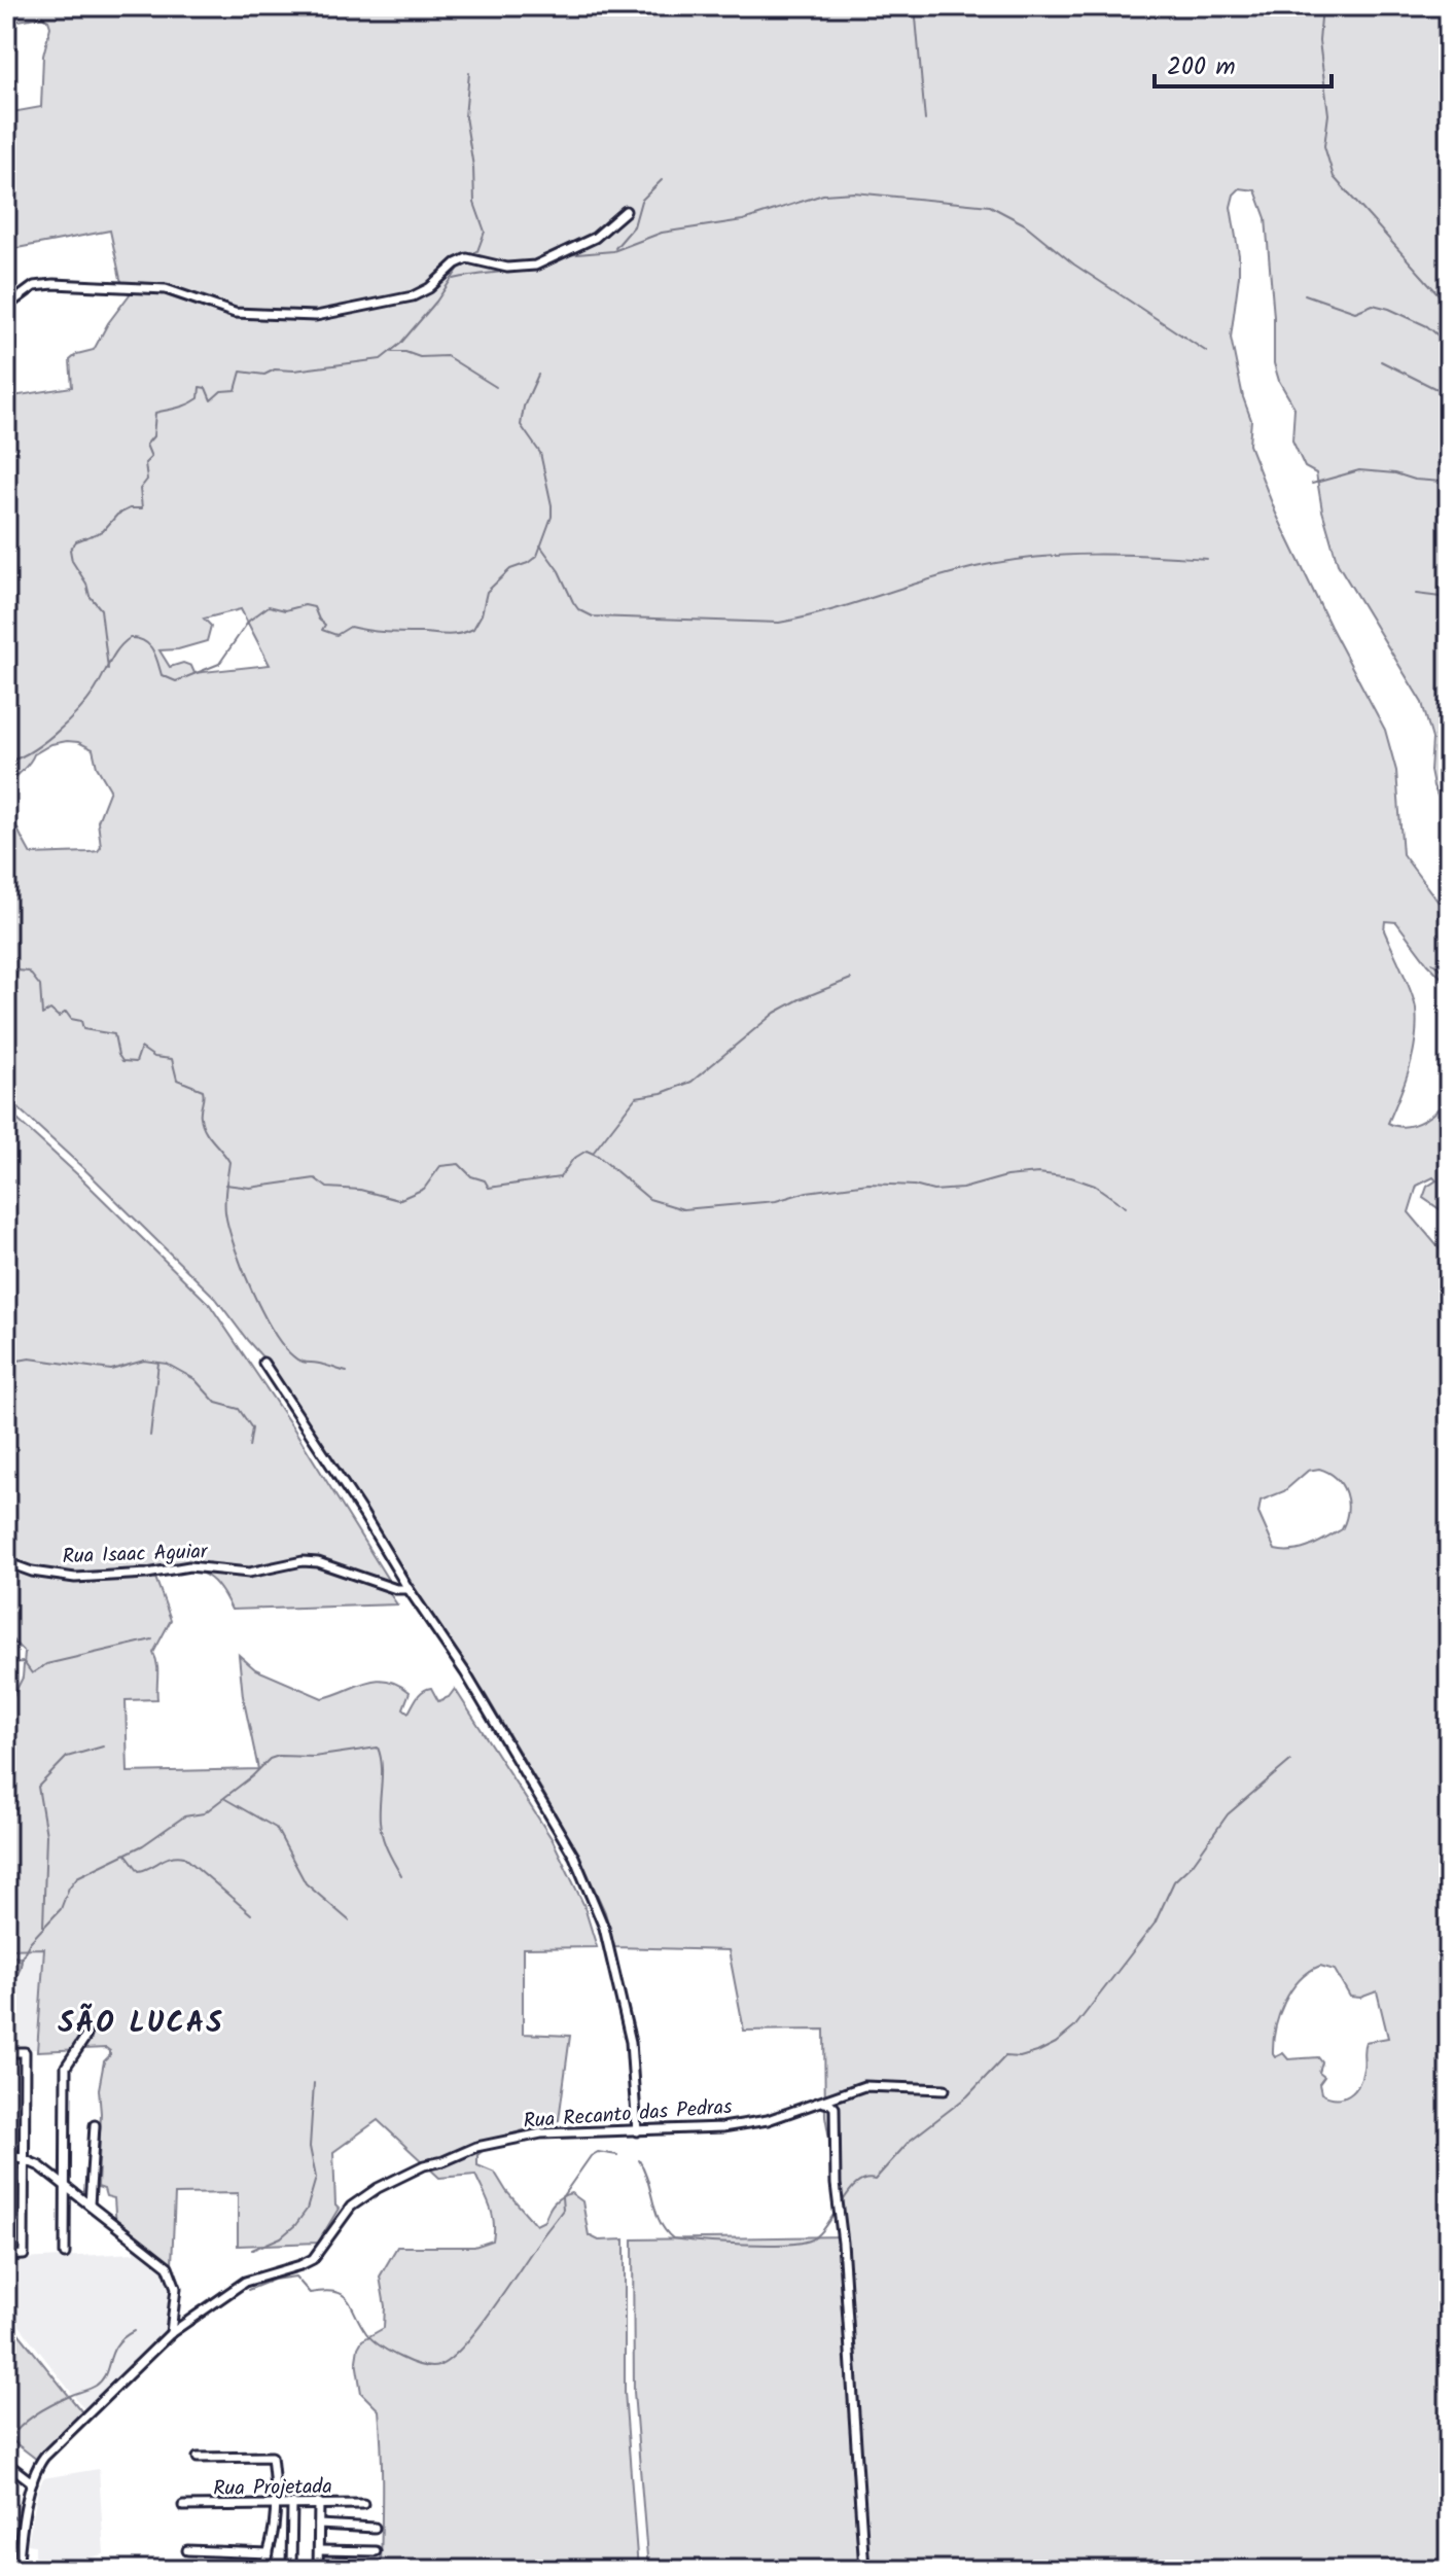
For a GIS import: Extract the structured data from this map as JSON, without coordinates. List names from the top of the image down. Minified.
{"streets":{"street":["Rua Isaac Aguiar","Rua Recanto das Pedras","Rua Projetada"]},"districts":["SÃO LUCAS"],"scale_bar":"200 m"}
